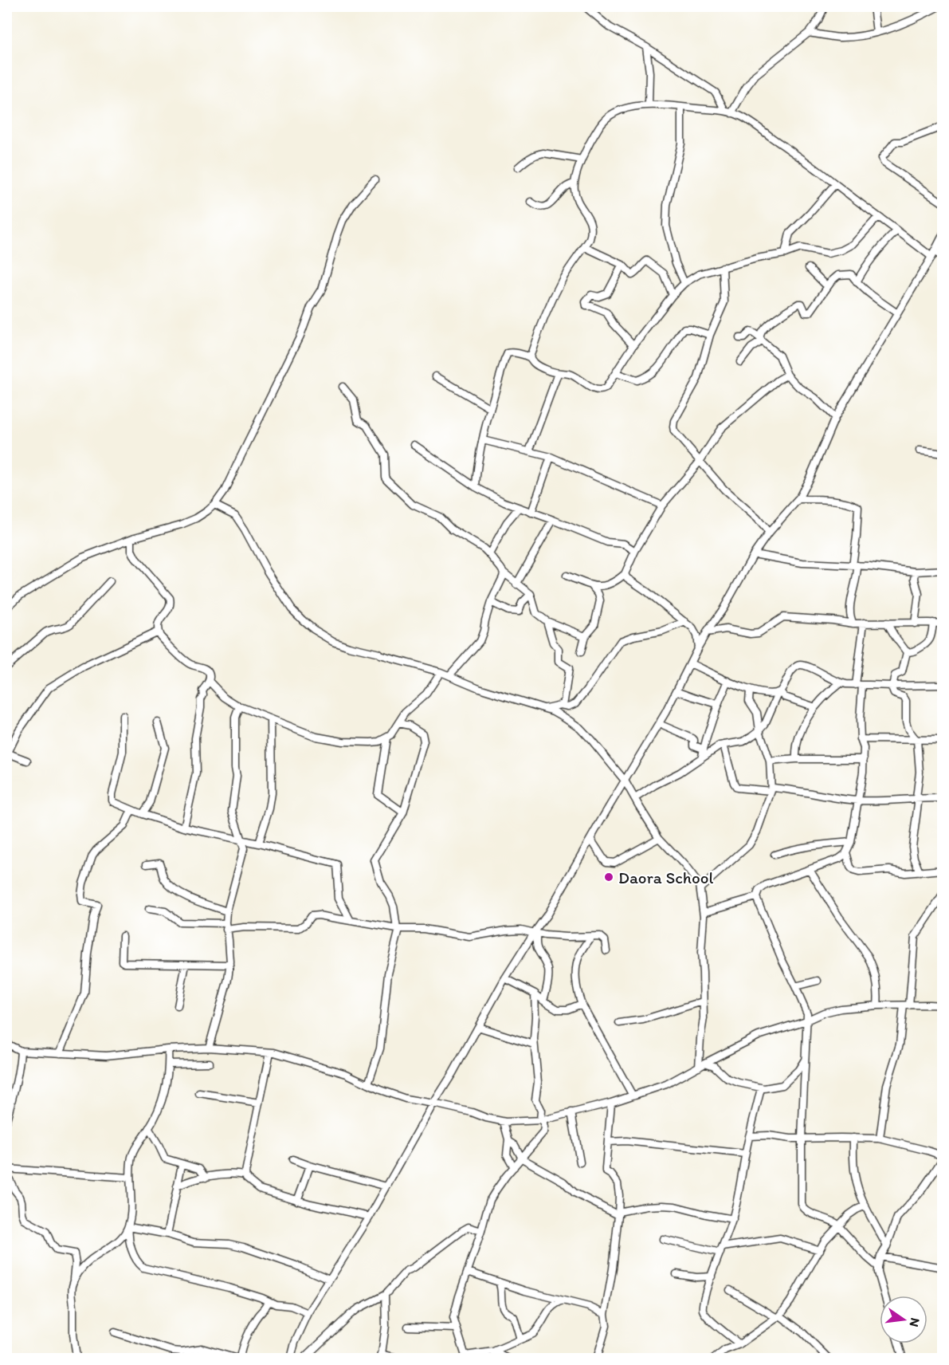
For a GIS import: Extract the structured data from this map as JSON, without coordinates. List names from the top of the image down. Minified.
{"places":["Daora School"],"north":"right"}
